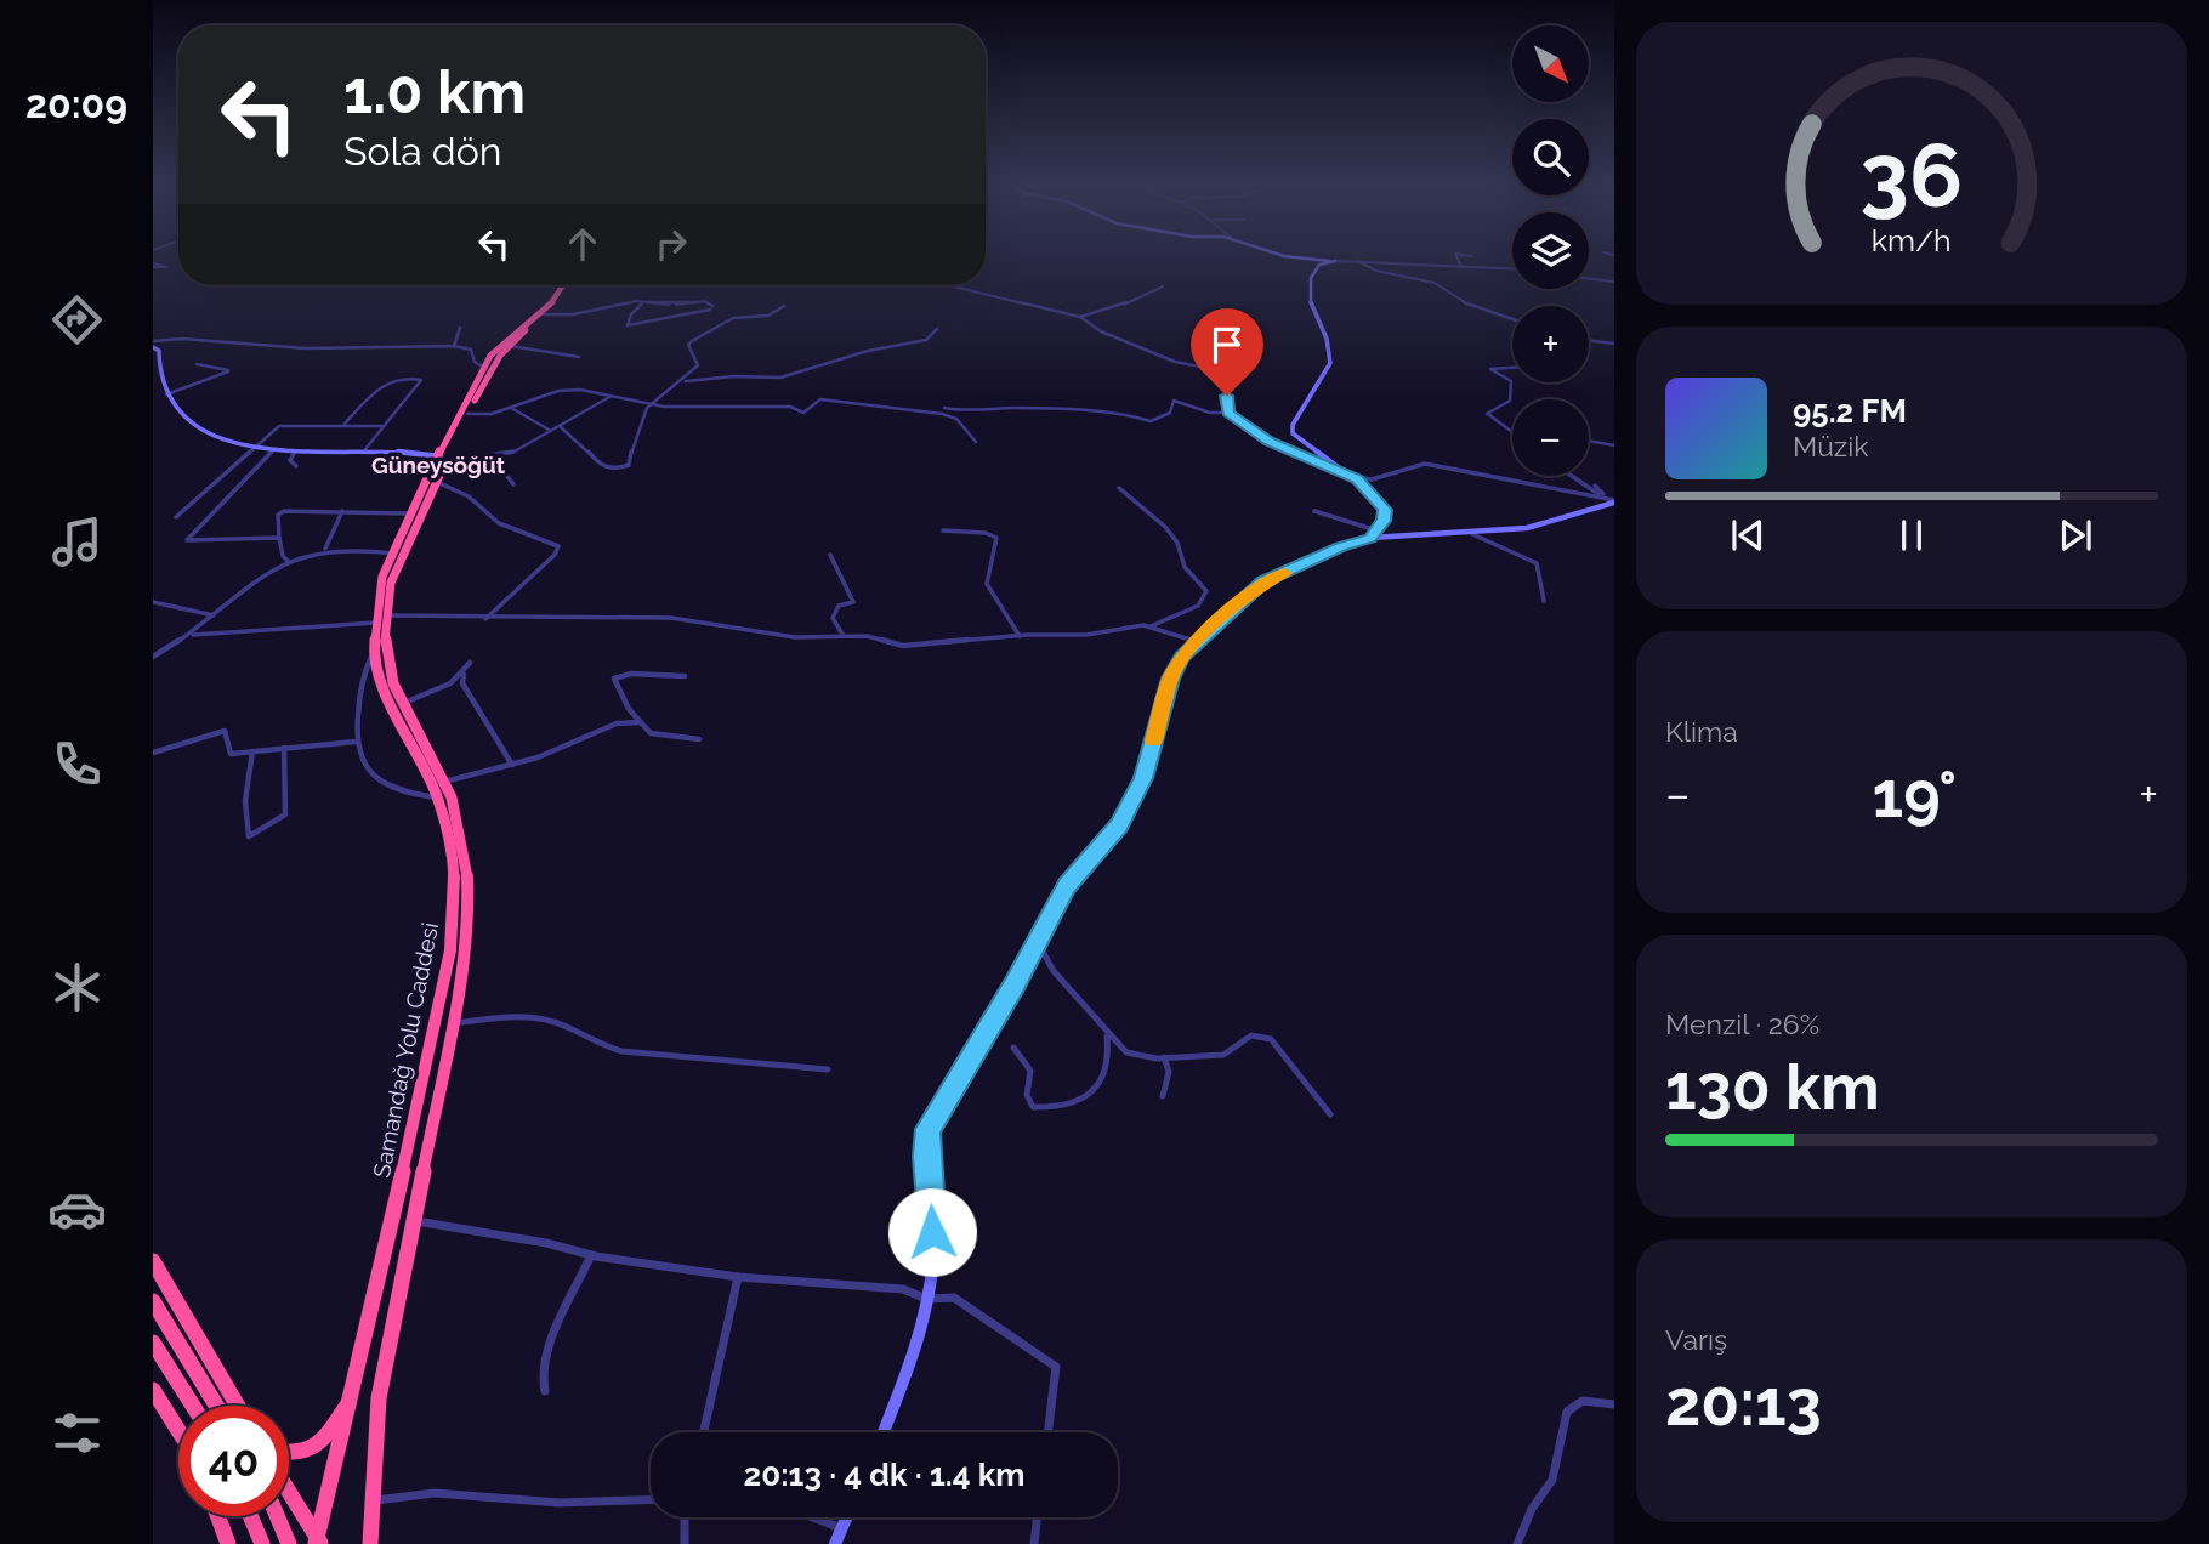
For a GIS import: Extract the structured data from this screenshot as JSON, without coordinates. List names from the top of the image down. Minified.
{"streets":{"highway":["Samandağ Yolu Caddesi"]},"districts":["Güneysöğüt"],"north":"bottom right","page":{"tabs":"20:09","map_buttons":["+","−"],"turn":["1.0 km","Sola dön"],"song":["95.2 FM","Müzik"],"tile":["Klima",["Menzil · 26%","130 km"],["Varış","20:13"]],"heat":["−","19°","+"],"limit":"40","trip":"20:13 · 4 dk · 1.4 km","gauge":["36","km/h"]}}
